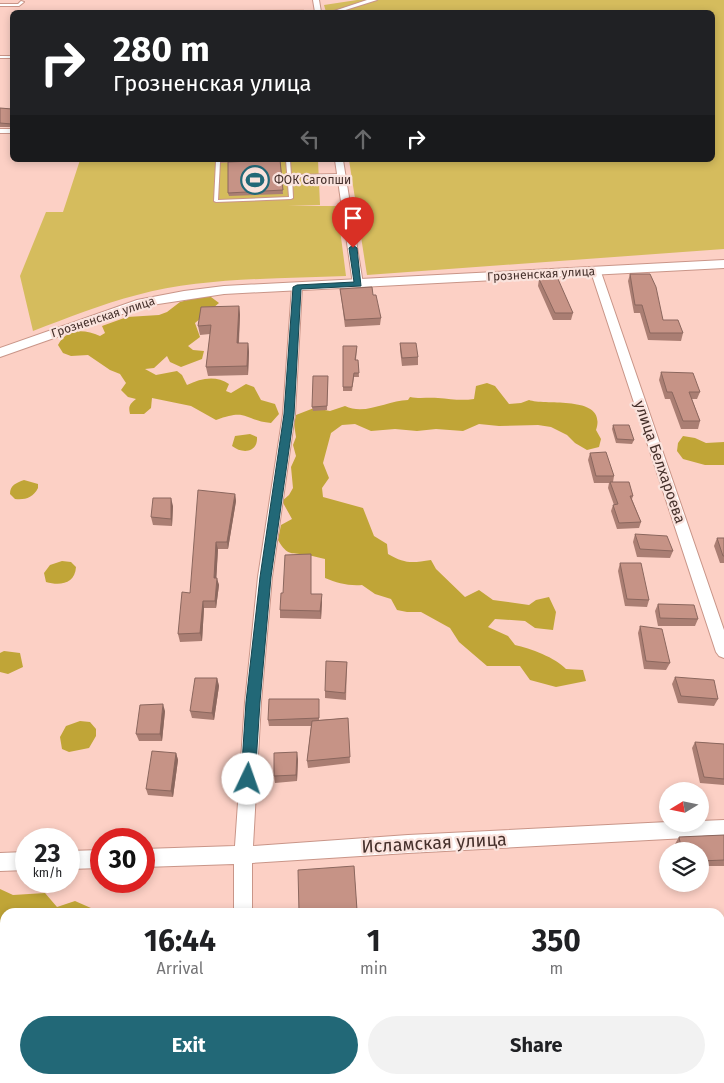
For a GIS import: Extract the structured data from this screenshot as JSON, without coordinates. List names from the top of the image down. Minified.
{"streets":{"street":["Грозненская улица","улица Белхароева","Исламская улица"]},"crossings":[["Грозненская улица","улица Белхароева"]],"places":{"sports":["ФОК Сагопши"]},"north":"left","page":{"turn":["280 m","Грозненская улица"],"speed":"23 km/h","limit":"30","eta":["16:44","Arrival","1","min","350","m"],"buttons":["Exit","Share"]}}
